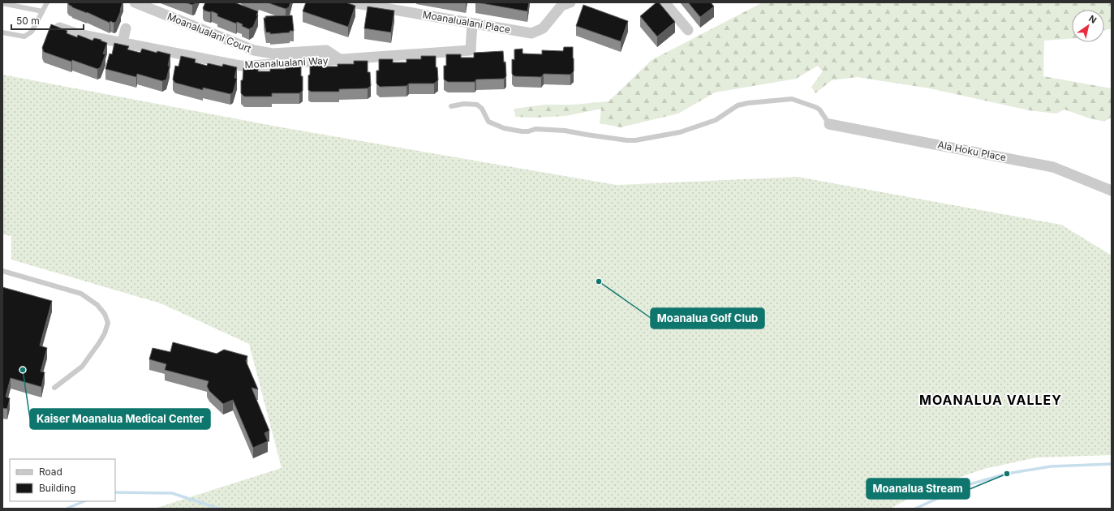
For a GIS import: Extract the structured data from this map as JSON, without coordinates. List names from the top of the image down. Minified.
{"streets":{"street":["Moanalualani Place","Moanalualani Court","Moanalualani Way","Ala Hoku Place"]},"crossings":[["Moanalualani Place","Moanalualani Way"],["Moanalualani Court","Moanalualani Way"]],"districts":["MOANALUA VALLEY"],"places":["Moanalua Golf Club","Kaiser Moanalua Medical Center","Moanalua Stream"],"legend":["Road","Building"],"scale_bar":"50 m","north":"top right"}
